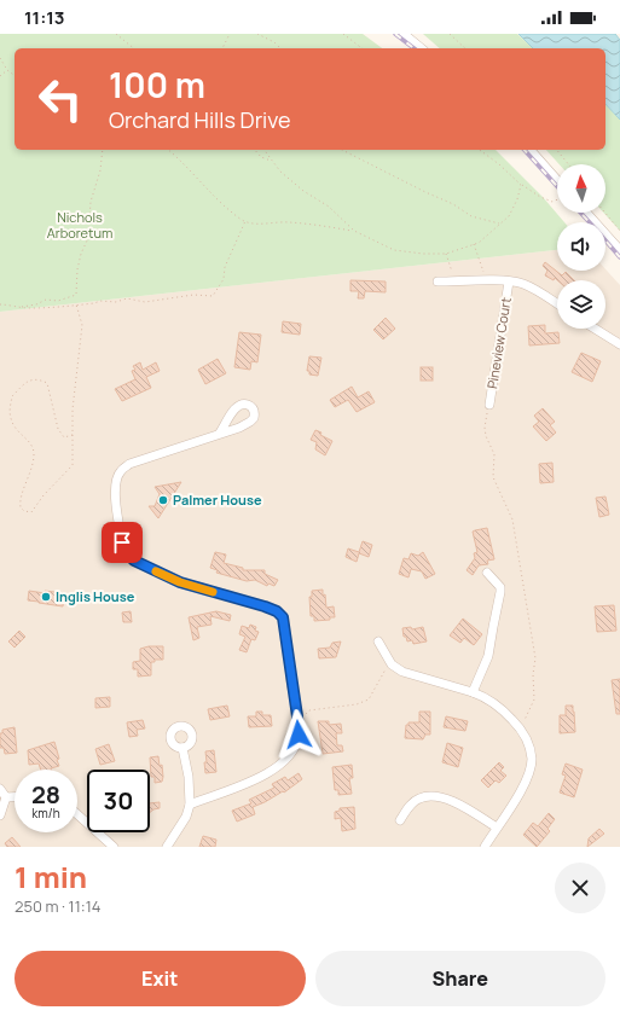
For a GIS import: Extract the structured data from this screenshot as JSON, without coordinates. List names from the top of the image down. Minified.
{"streets":{"street":["Pineview Court"]},"parks":["Nichols Arboretum"],"places":["Palmer House","Inglis House"],"north":"top","page":{"status":"11:13","turn":["100 m","Orchard Hills Drive"],"speed":"28 km/h","limit":"30","heading":["1 min","250 m · 11:14"],"buttons":["Exit","Share"]}}
